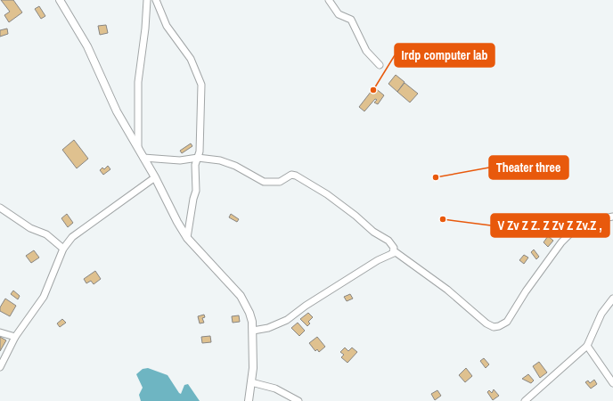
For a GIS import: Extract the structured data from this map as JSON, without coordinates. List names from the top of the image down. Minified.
{"places":["Irdp computer lab","Theater three","V Zv Z Z. Z Zv Z Zv.Z ,"]}
